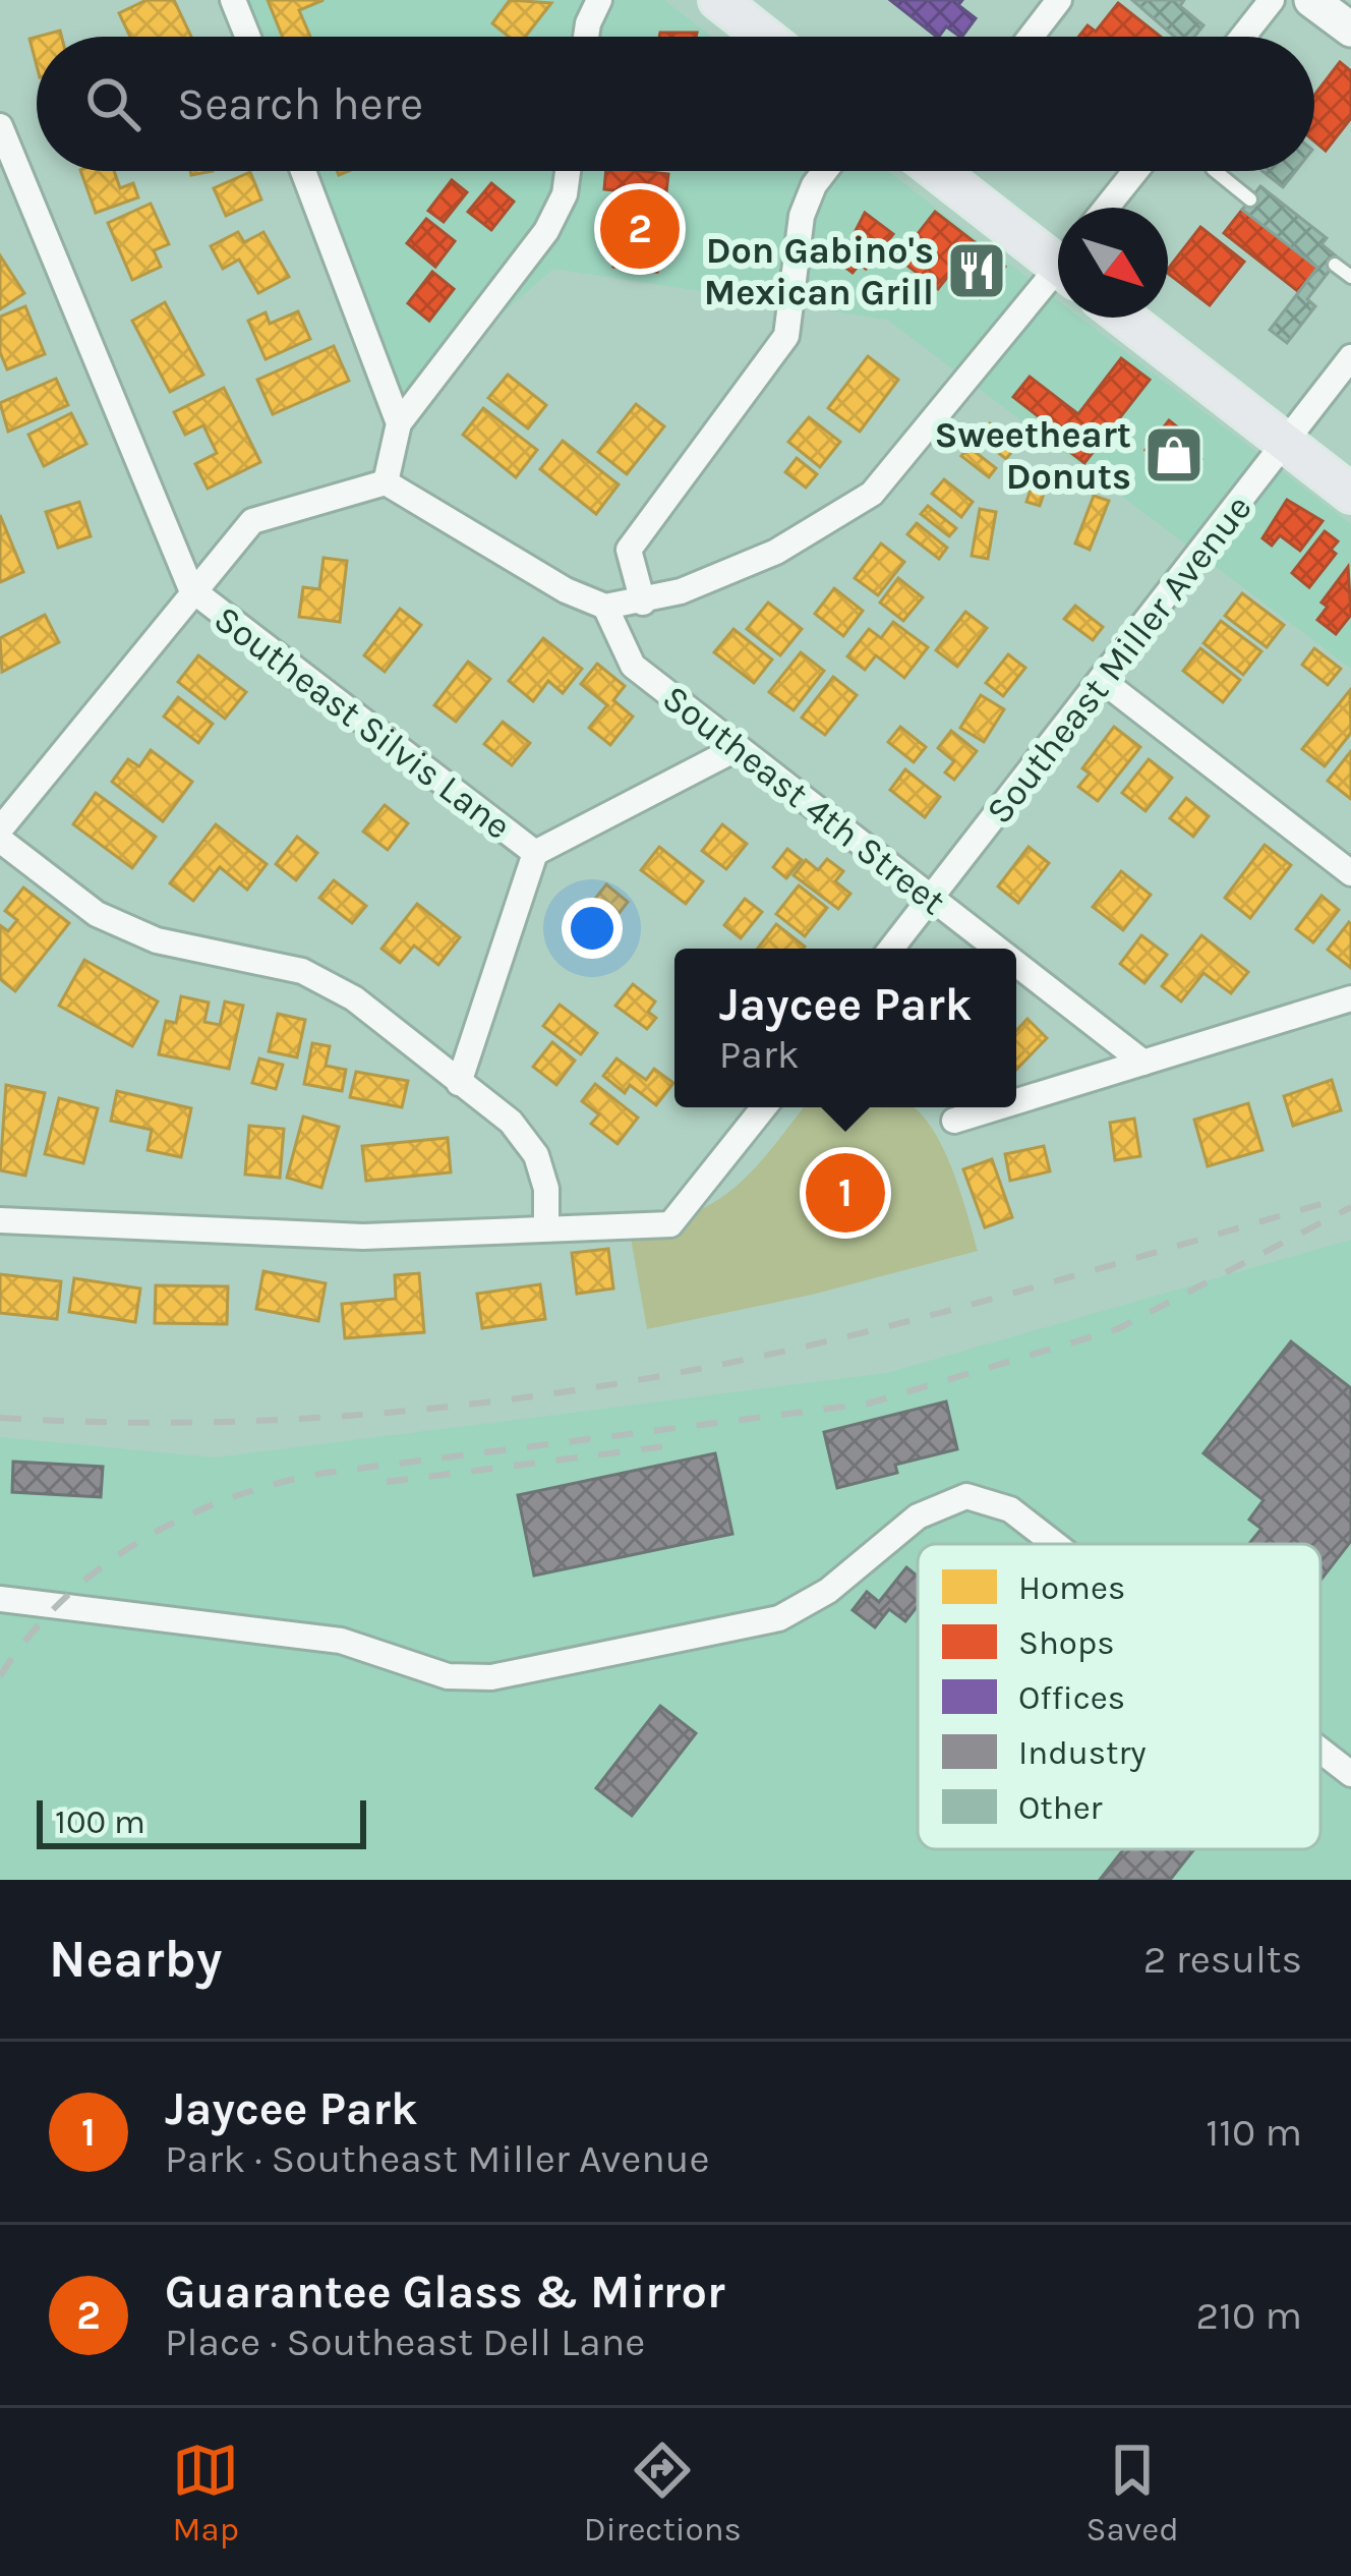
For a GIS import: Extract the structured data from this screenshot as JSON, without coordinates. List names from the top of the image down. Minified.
{"streets":{"street":["Southeast Miller Avenue","Southeast Silvis Lane","Southeast 4th Street"]},"crossings":[["Southeast Miller Avenue","Southeast 4th Street"]],"places":{"restaurant":["Don Gabino's Mexican Grill"],"shop":["Sweetheart Donuts"]},"legend":["Homes","Shops","Offices","Industry","Other"],"scale_bar":"100 m","north":"bottom right","page":{"search":"Search here","pins":["2","1"],"popup":["Jaycee Park","Park"],"scale":"100 m","heading":["Nearby","2 results"],"list":[{"mark":"1","name":"Jaycee Park","note":"Park · Southeast Miller Avenue","value":"110 m"},{"mark":"2","name":"Guarantee Glass & Mirror","note":"Place · Southeast Dell Lane","value":"210 m"}],"nav":["Map","Directions","Saved"]}}
